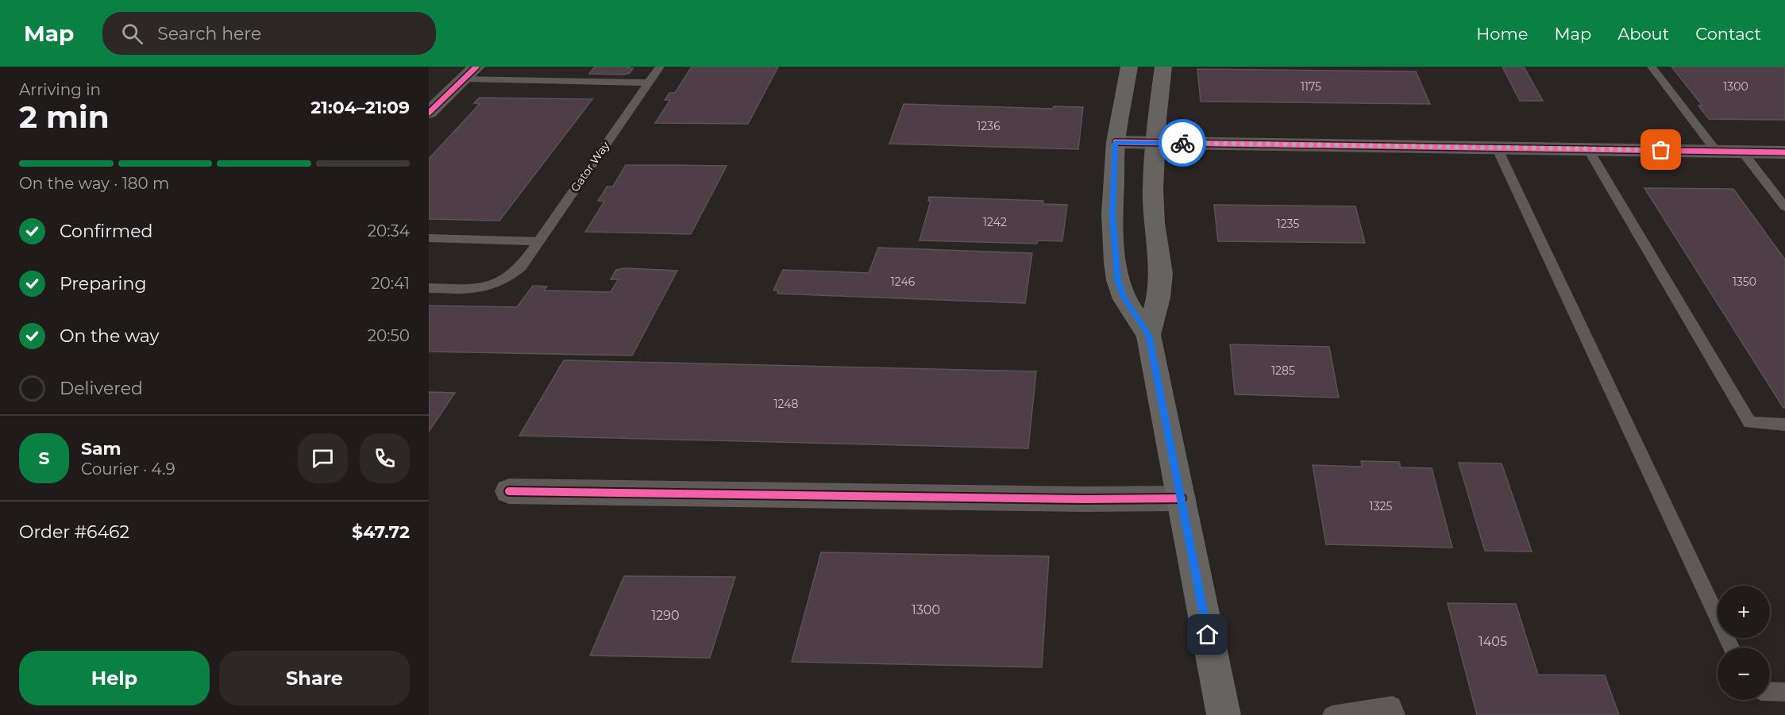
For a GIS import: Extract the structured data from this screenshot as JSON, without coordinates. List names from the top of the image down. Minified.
{"streets":{"lane":["Gator Way"]},"house_numbers":["1175","1300","1236","1242","1235","1246","1350","1285","1248","1325","1300","1290","1405"],"page":{"header":"Map","search":"Search here","nav":["Home","Map","About","Contact"],"heading":["2 min","Arriving in","21:04–21:09"],"panel":["Sam","Courier · 4.9","Order #6462","$47.72"],"bar":"On the way · 180 m","list":[["Confirmed","20:34"],["Preparing","20:41"],["On the way","20:50"],"Delivered"],"round":"S","map_buttons":["+","−"],"buttons":["Help","Share"]}}
